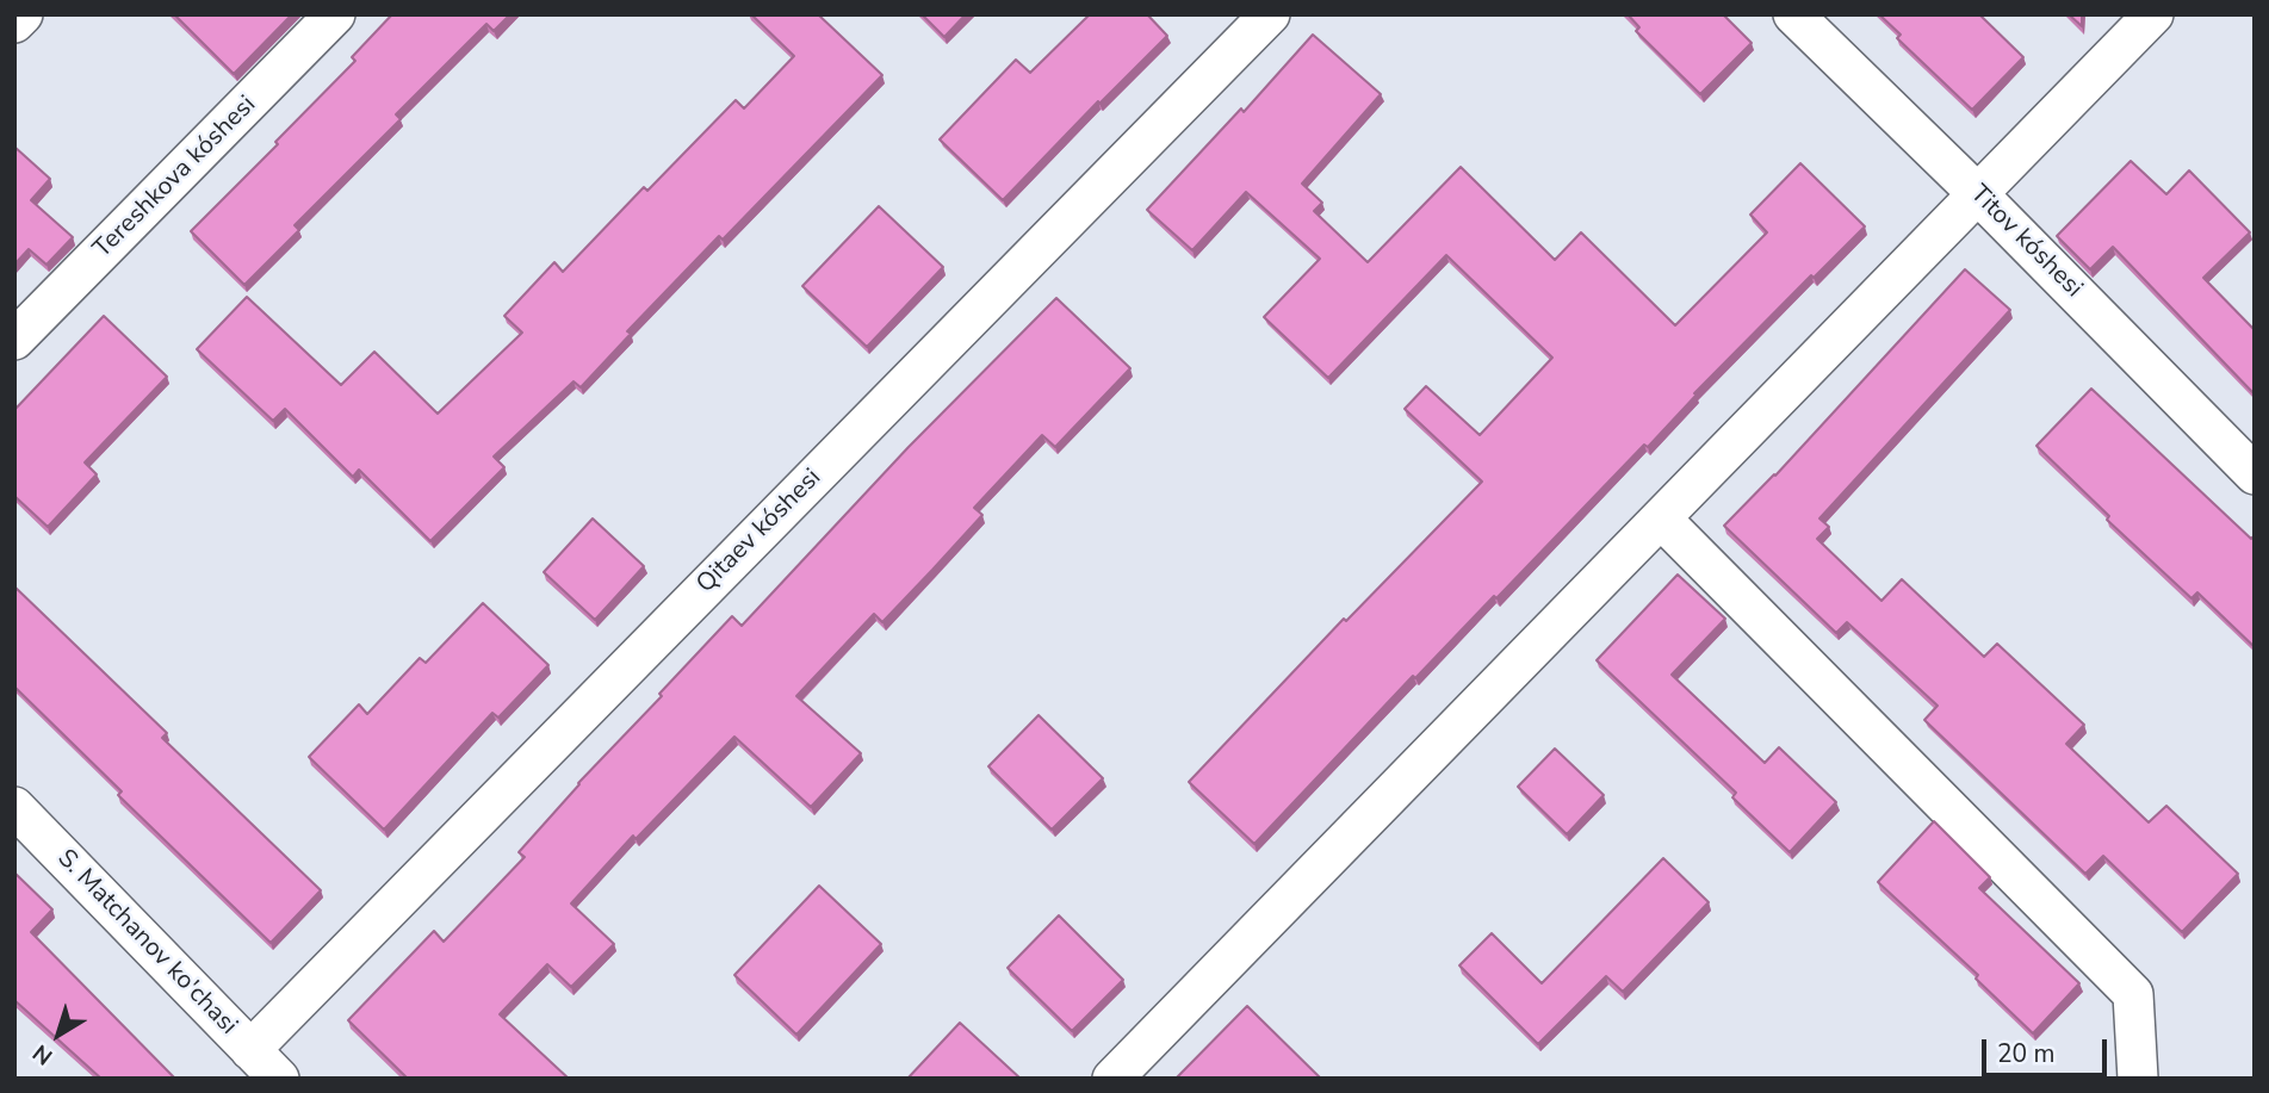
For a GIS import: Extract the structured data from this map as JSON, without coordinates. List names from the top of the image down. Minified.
{"streets":{"street":["Tereshkova kóshesi","Titov kóshesi","Qitaev kóshesi","S. Matchanov ko'chasi"]},"crossings":[["Qitaev kóshesi","S. Matchanov ko'chasi"]],"scale_bar":"20 m","north":"bottom left"}
